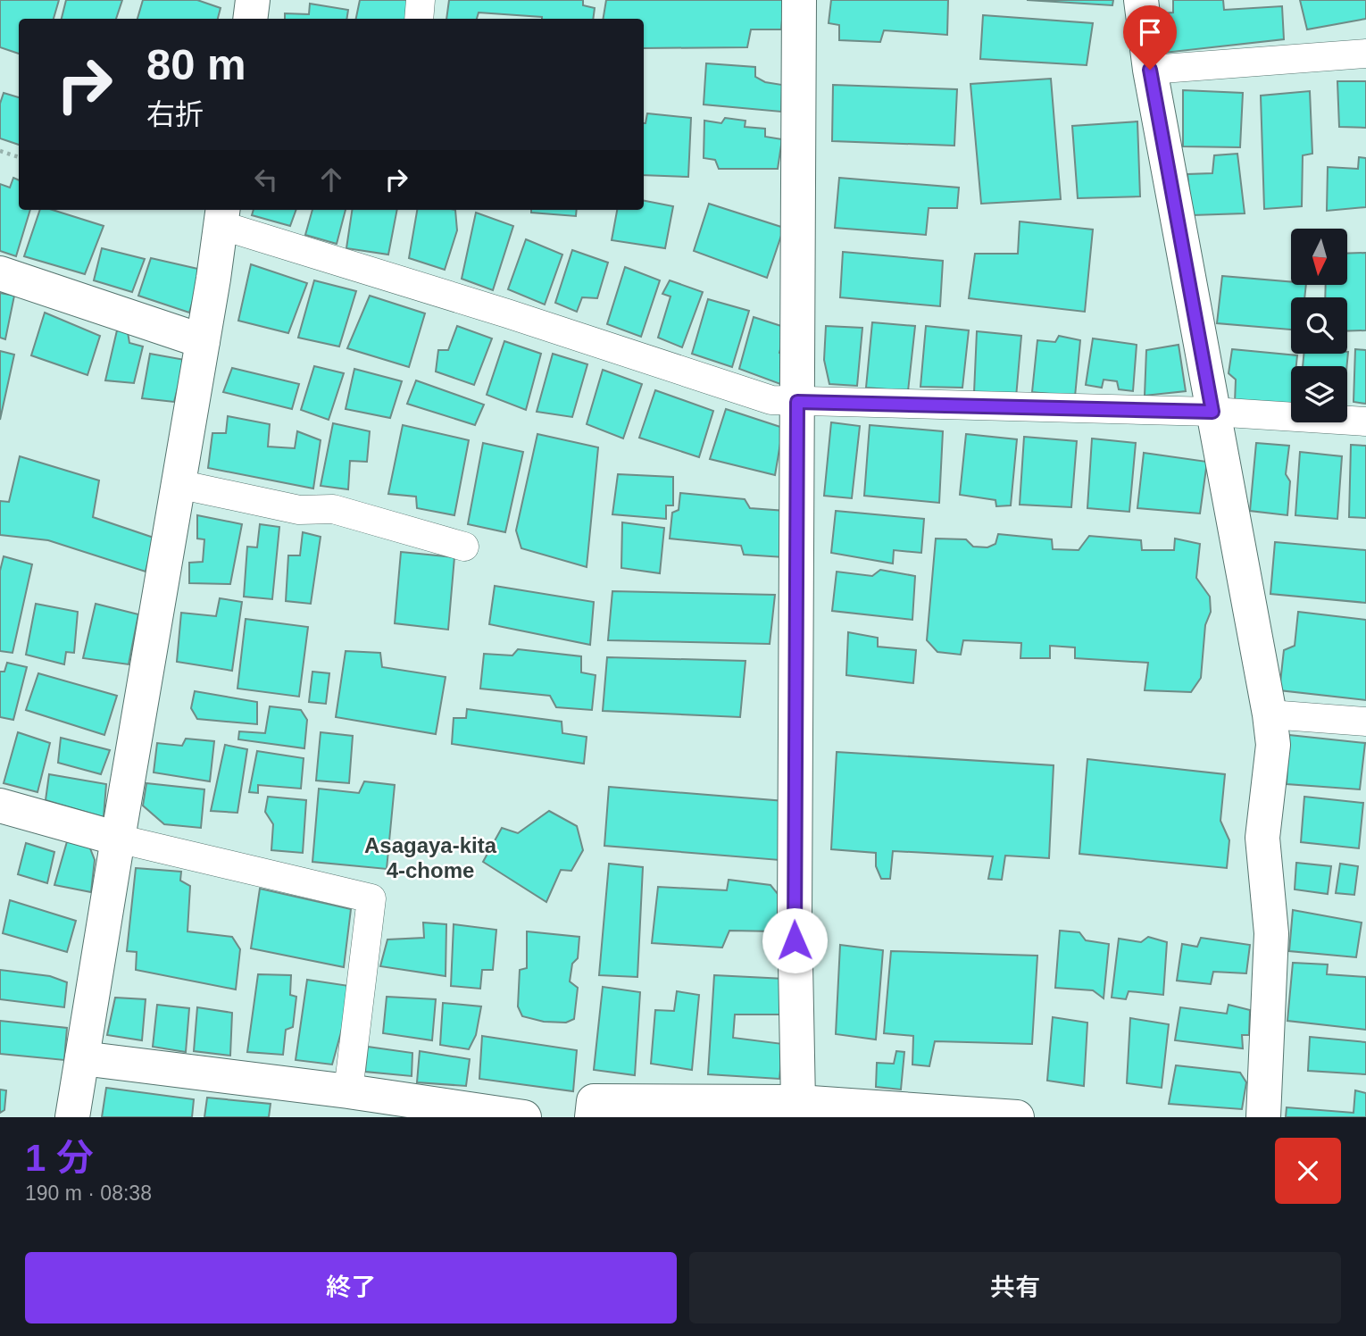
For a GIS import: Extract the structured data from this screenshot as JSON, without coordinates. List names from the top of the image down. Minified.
{"districts":["Asagaya-kita 4-chome"],"north":"bottom","page":{"turn":["80 m","右折"],"heading":["1 分","190 m · 08:38"],"buttons":["終了","共有"]}}
